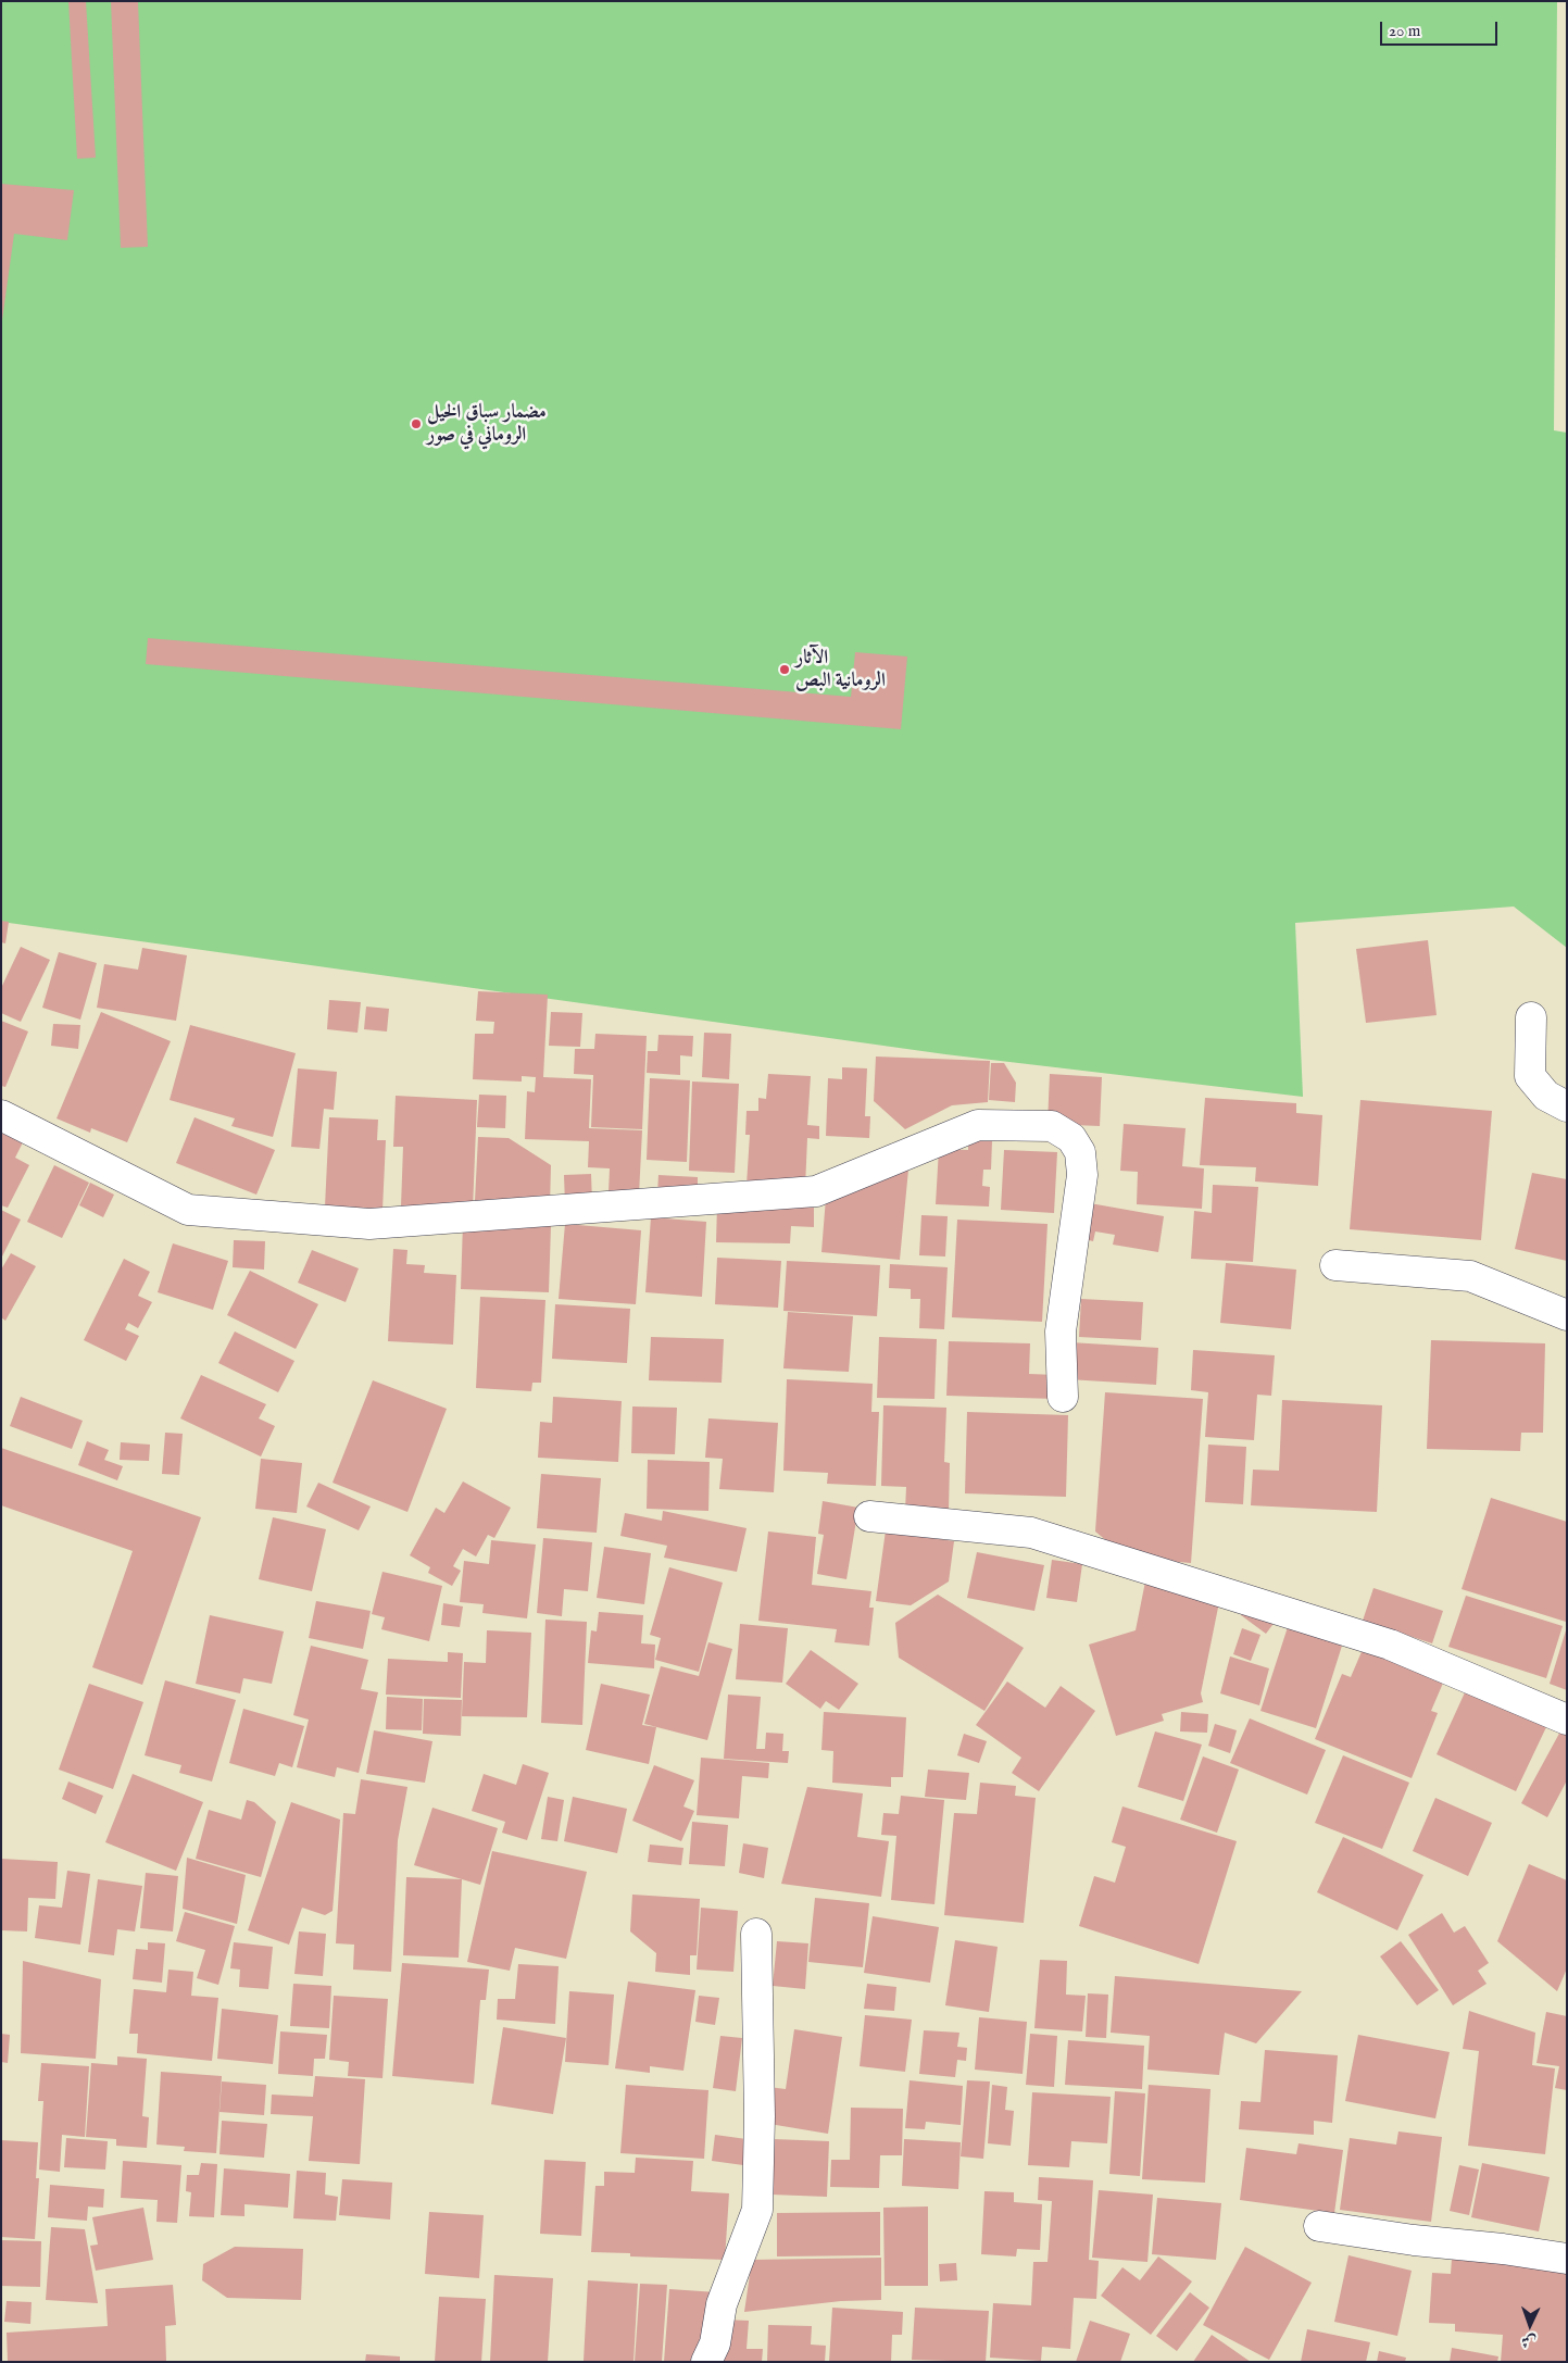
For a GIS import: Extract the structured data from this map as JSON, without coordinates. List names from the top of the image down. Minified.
{"places":["مضمار سباق الخيل الروماني في صور","الآثار الرومانية البص"],"scale_bar":"20 m","north":"bottom"}
